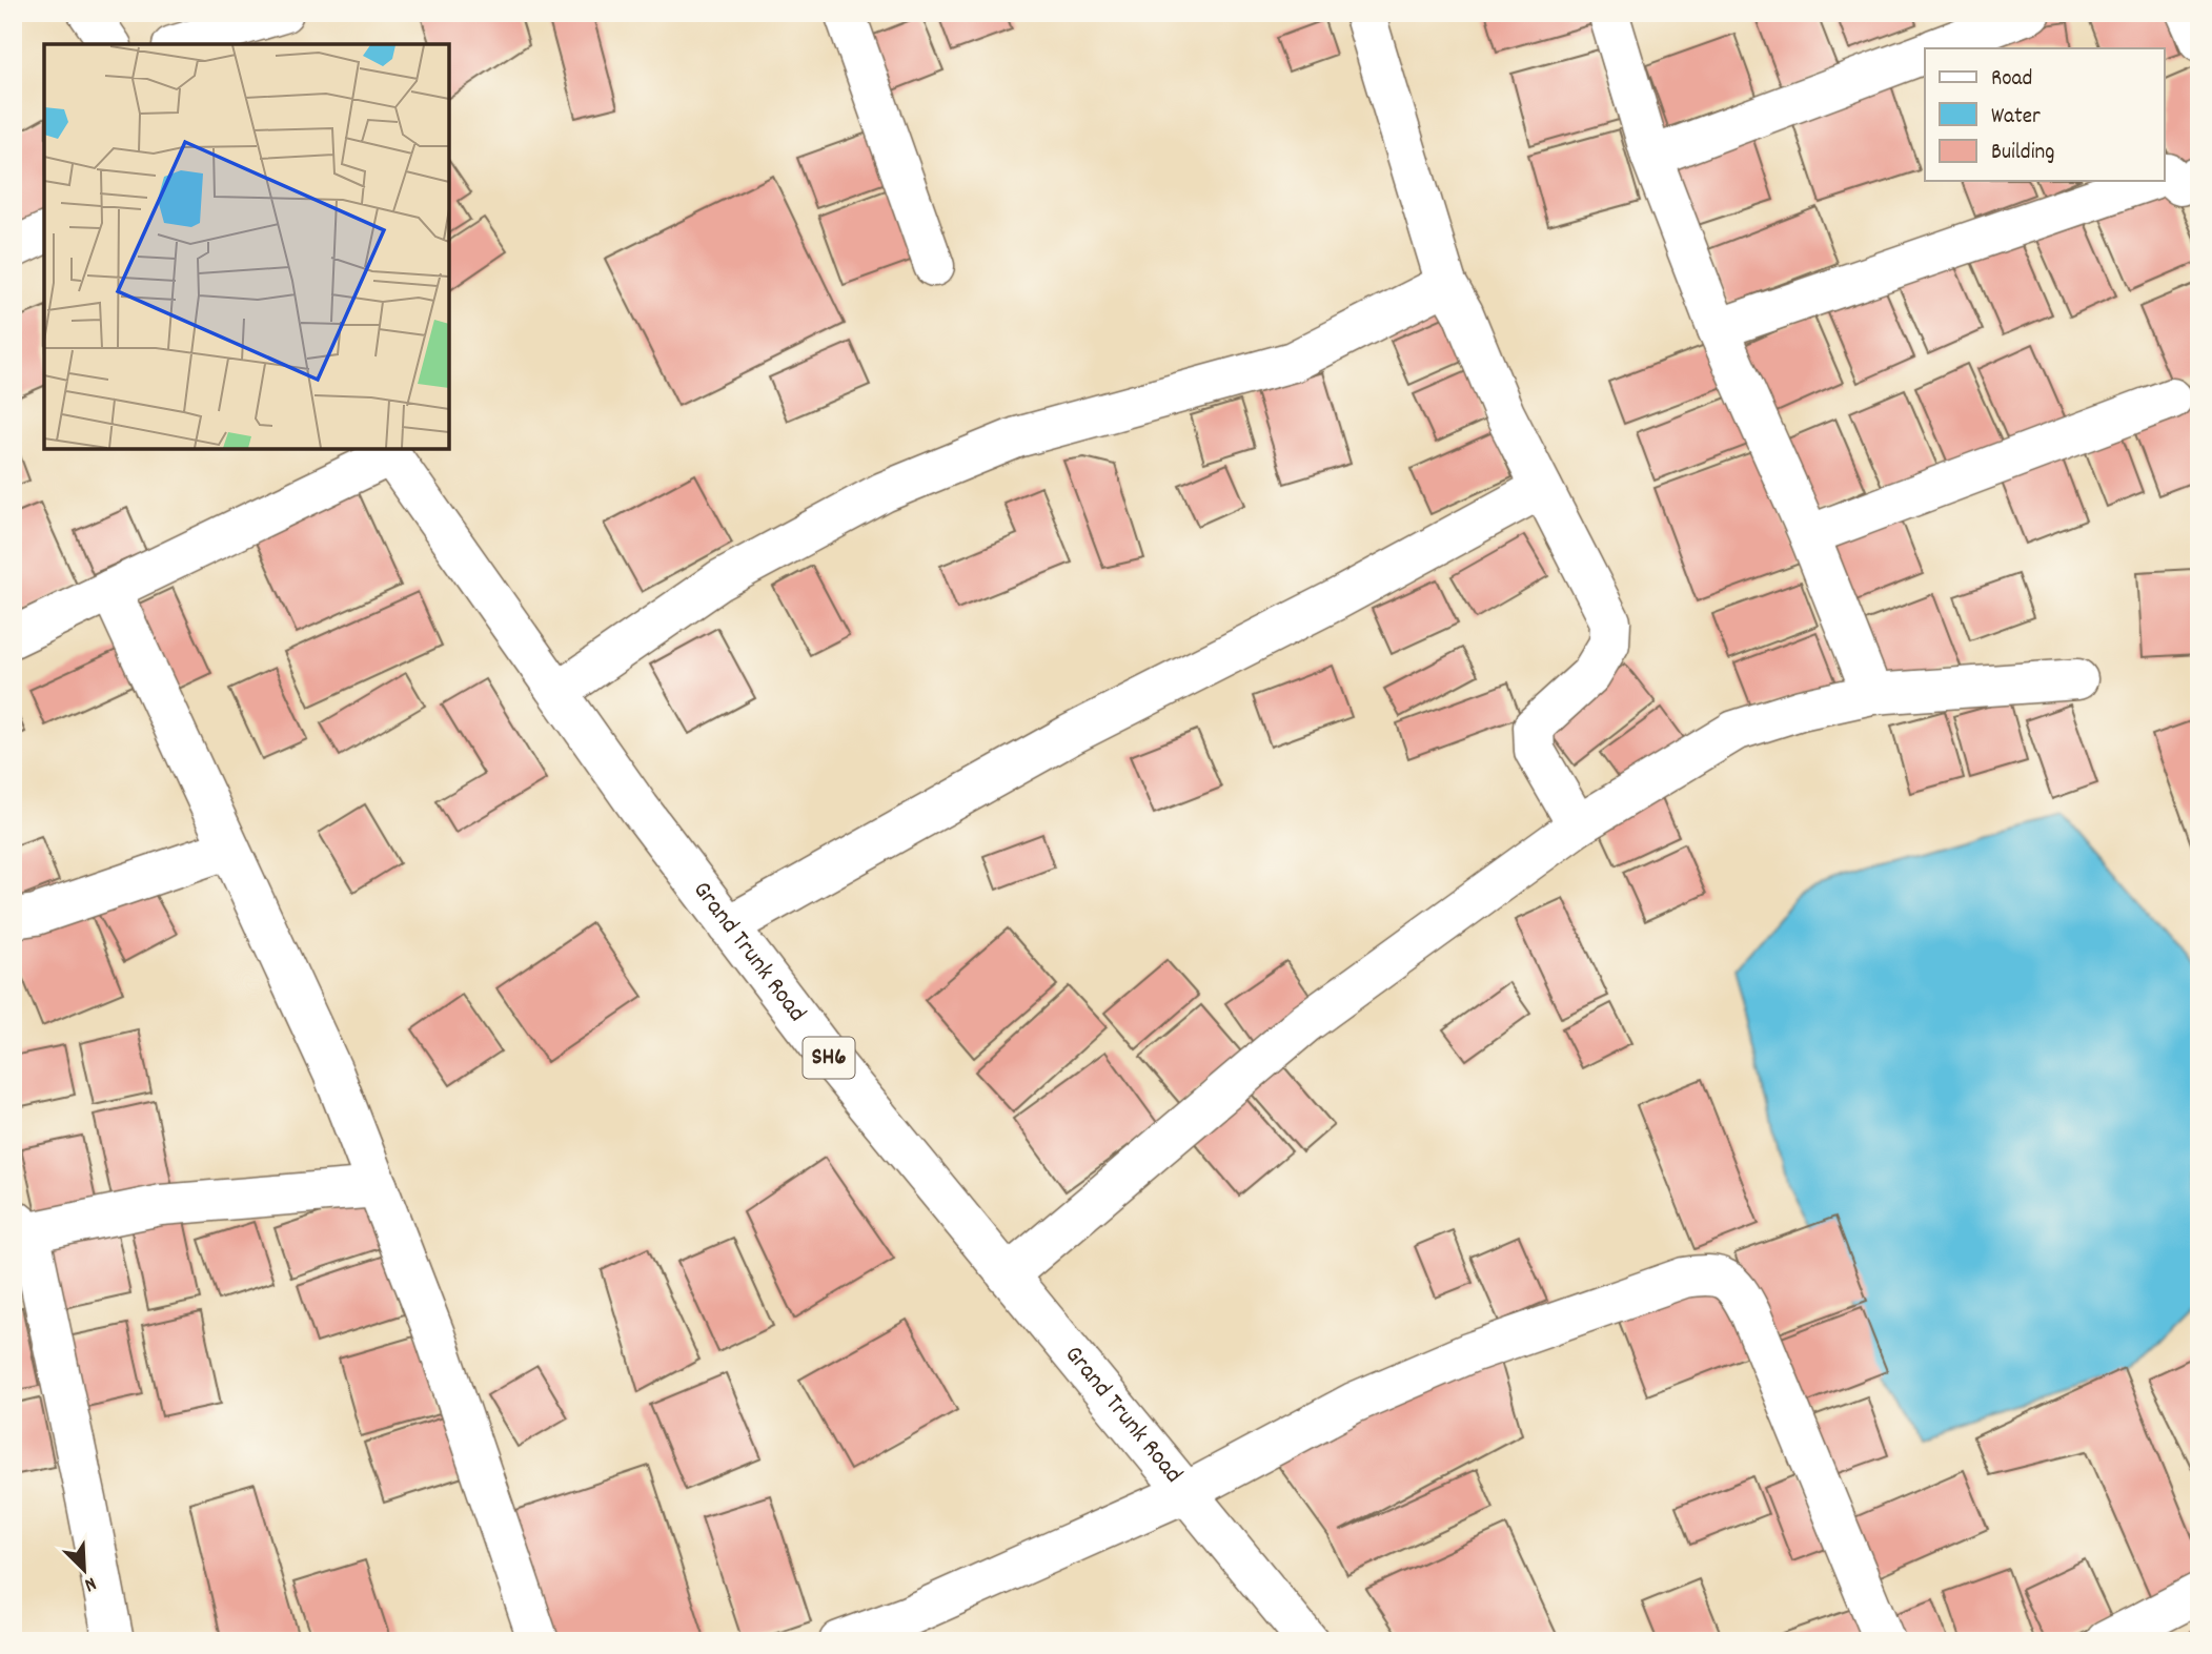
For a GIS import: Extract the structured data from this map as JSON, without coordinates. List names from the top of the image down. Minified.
{"streets":{"street":["Grand Trunk Road","SH6"]},"legend":["Road","Water","Building"],"north":"bottom right"}
